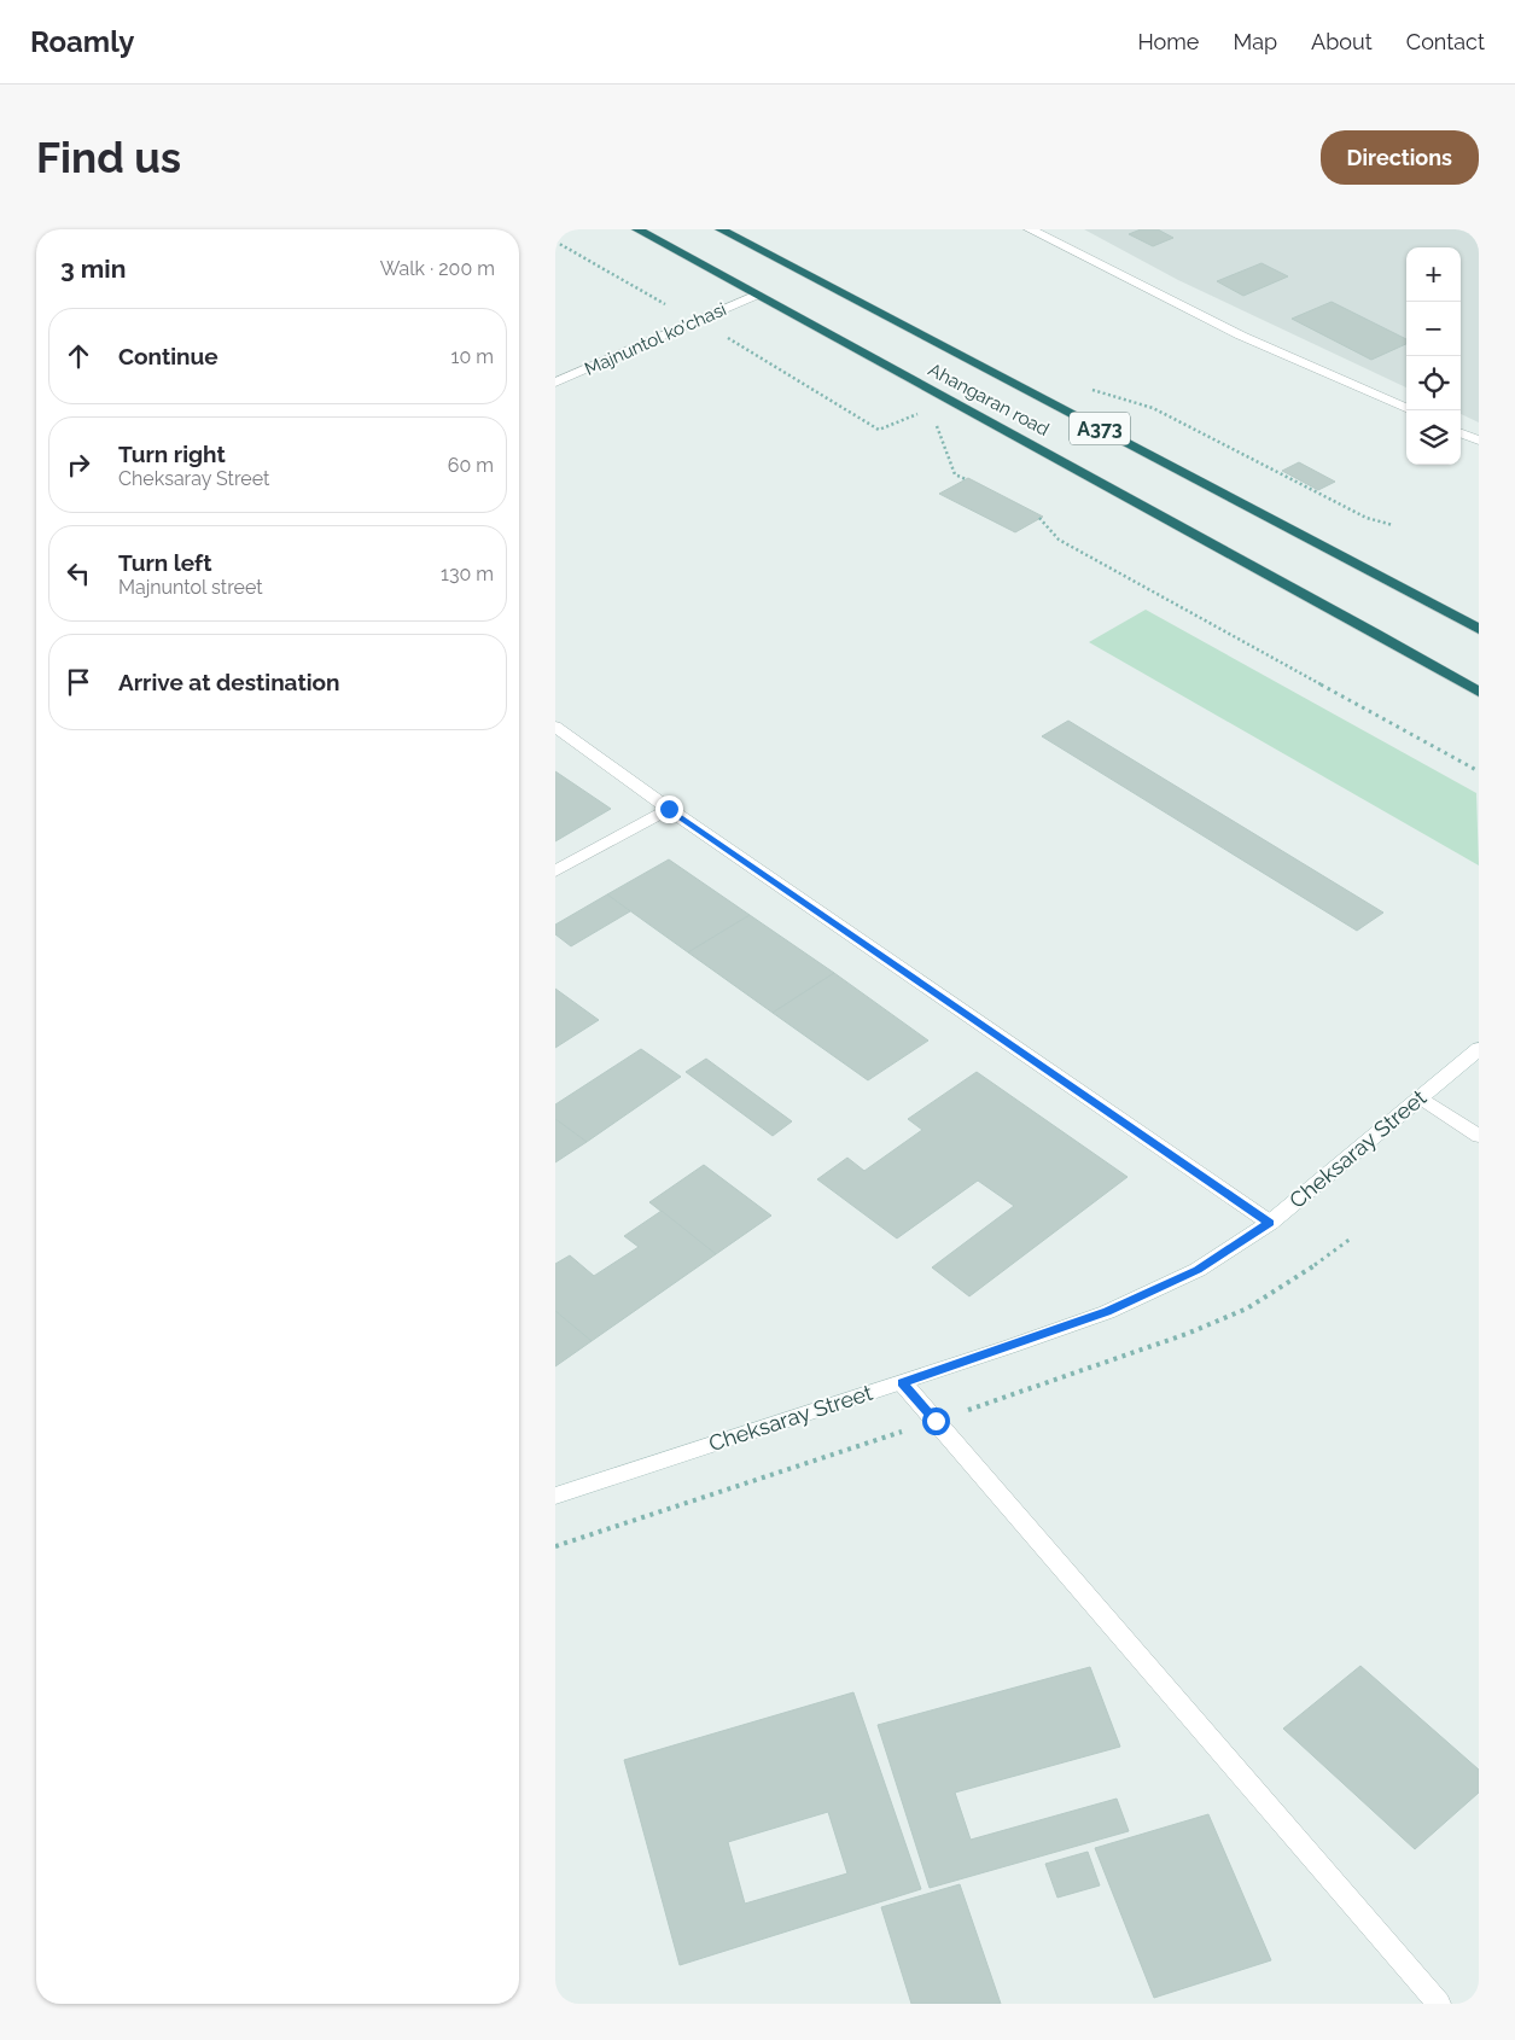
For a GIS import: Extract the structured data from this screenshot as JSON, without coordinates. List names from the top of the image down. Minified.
{"streets":{"highway":["Ahangaran road","A373"],"street":["Majnuntol ko'chasi","Cheksaray Street"]},"crossings":[["Majnuntol ko'chasi","Ahangaran road"]],"page":{"header":"Roamly","nav":["Home","Map","About","Contact"],"buttons":"Directions","title":"Find us","heading":["3 min","Walk · 200 m"],"map_buttons":["+","−"],"list":[["Continue","10 m"],["Turn right","Cheksaray Street","60 m"],["Turn left","Majnuntol street","130 m"],"Arrive at destination"]}}
